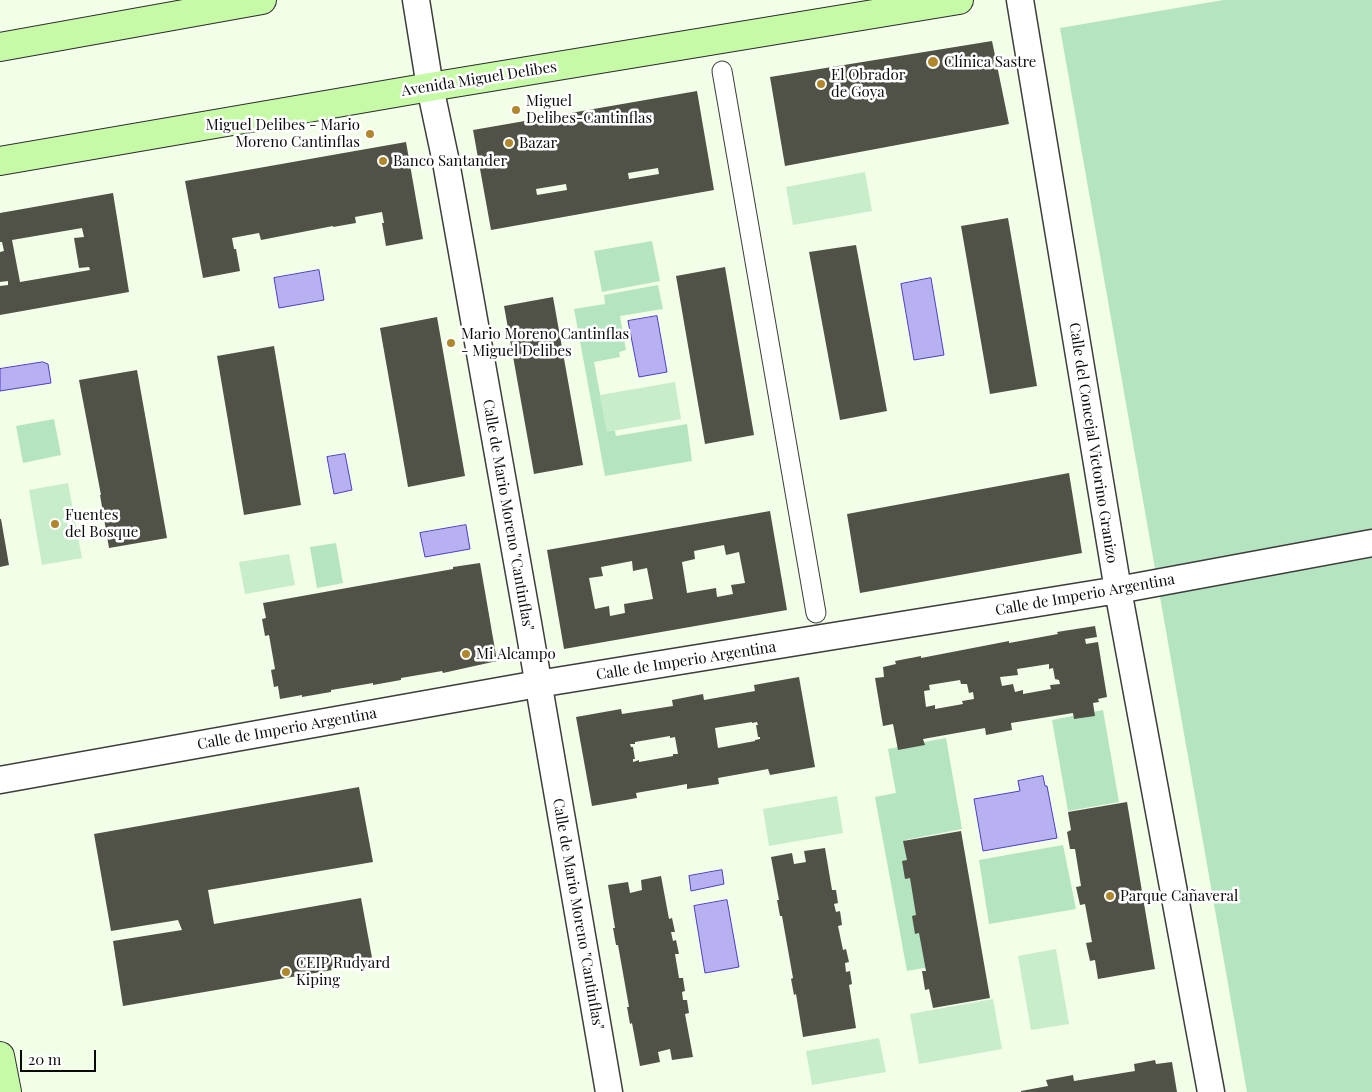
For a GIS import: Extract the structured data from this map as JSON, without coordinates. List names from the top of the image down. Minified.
{"streets":{"main road":["Avenida Miguel Delibes"],"street":["Calle del Concejal Victorino Granizo","Calle de Mario Moreno \"Cantinflas\"","Calle de Imperio Argentina"]},"crossings":[["Avenida Miguel Delibes","Calle de Mario Moreno \"Cantinflas\""],["Calle del Concejal Victorino Granizo","Calle de Imperio Argentina"],["Calle de Mario Moreno \"Cantinflas\"","Calle de Imperio Argentina"]],"places":["Clínica Sastre","El Obrador de Goya","Miguel Delibes-Cantinflas","Miguel Delibes - Mario Moreno Cantinflas","Bazar","Banco Santander","Mario Moreno Cantinflas - Miguel Delibes","Fuentes del Bosque","Mi Alcampo","Parque Cañaveral","CEIP Rudyard Kiping"],"scale_bar":"20 m"}
